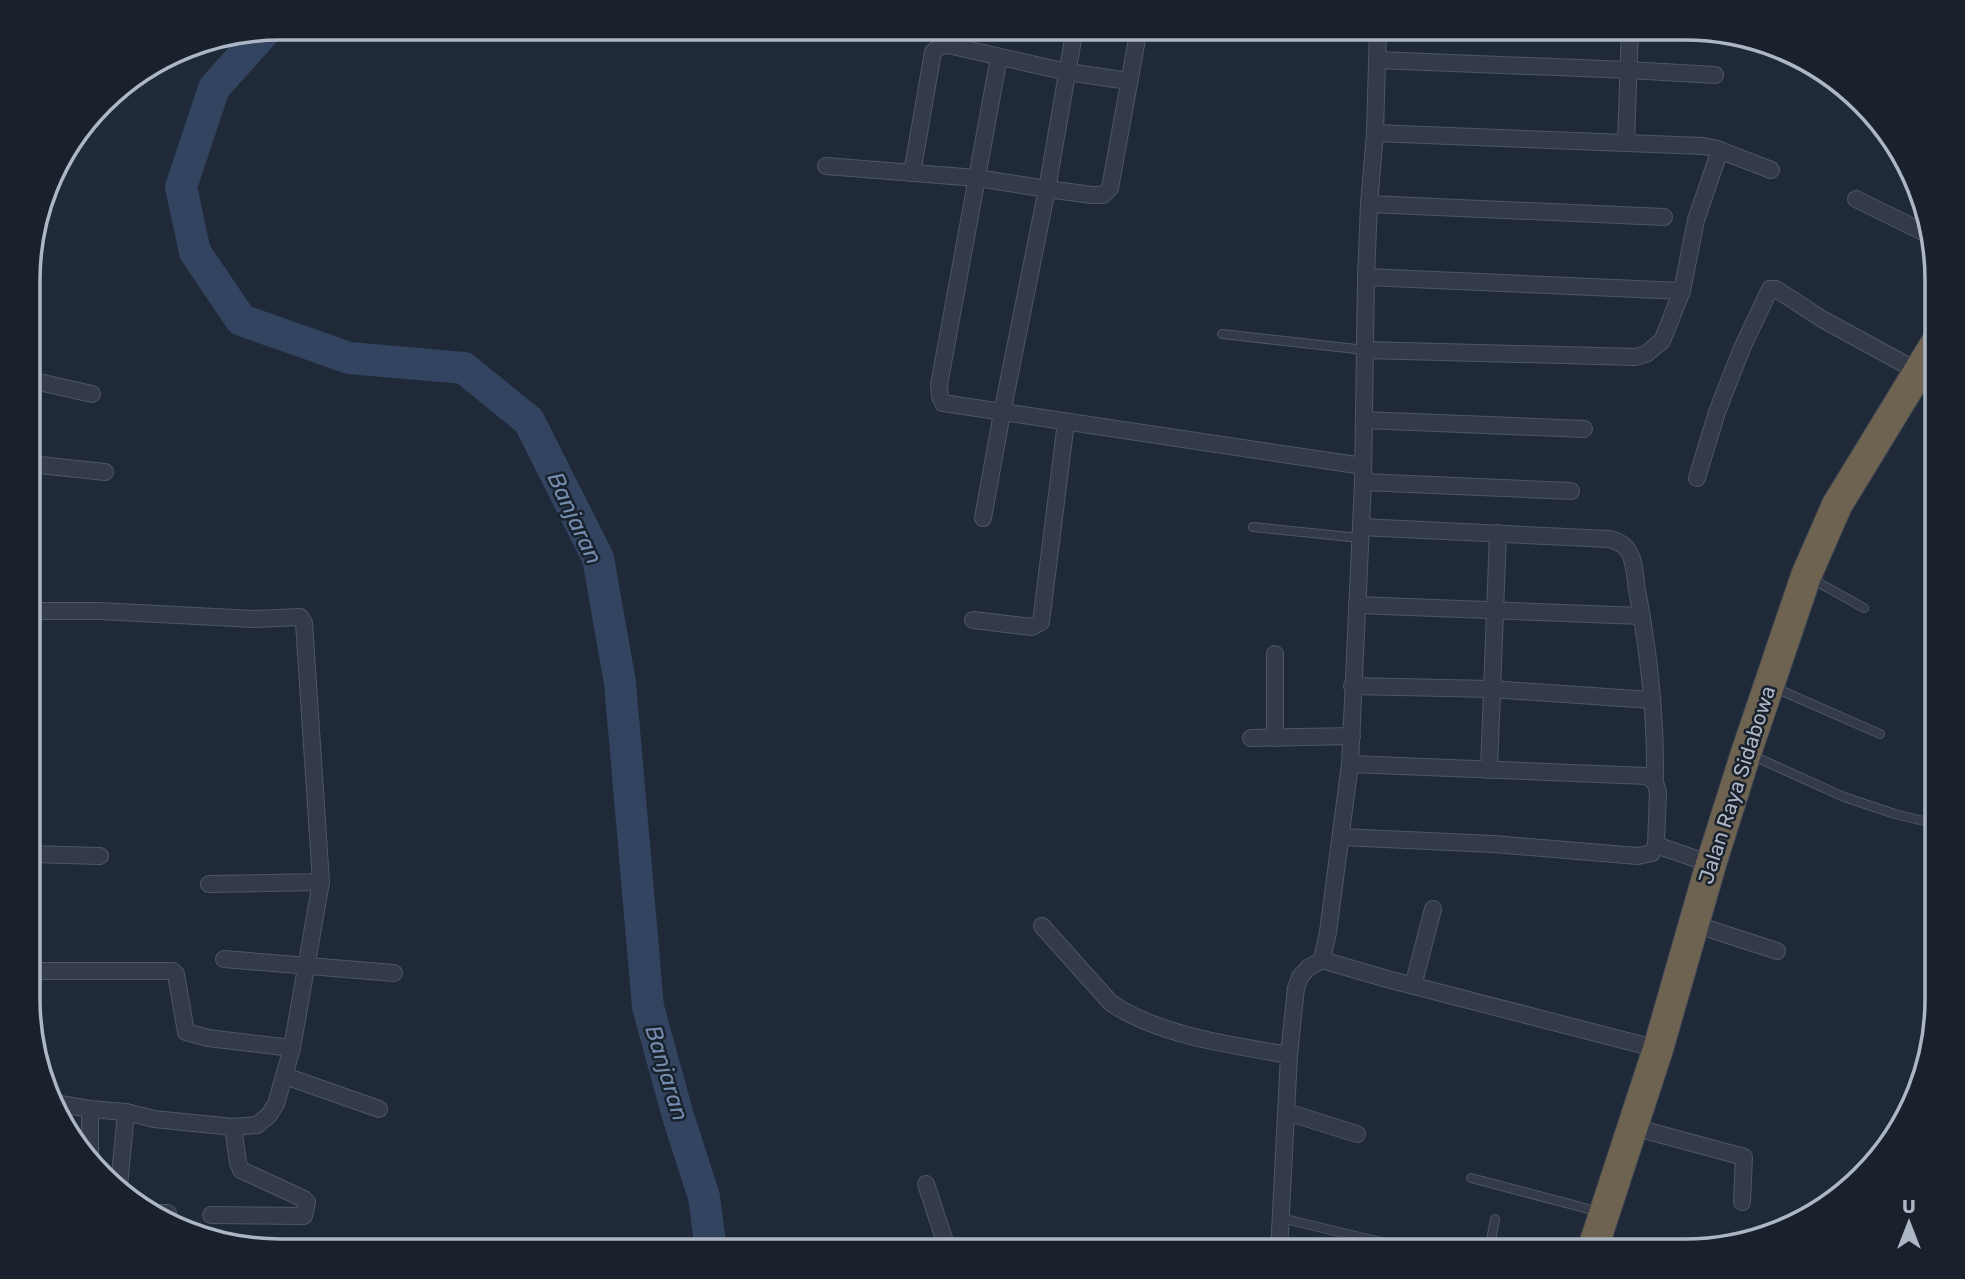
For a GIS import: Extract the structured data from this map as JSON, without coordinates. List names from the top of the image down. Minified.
{"streets":{"highway":["Jalan Raya Sidabowa"]},"water":["Banjaran"],"north":"top"}
